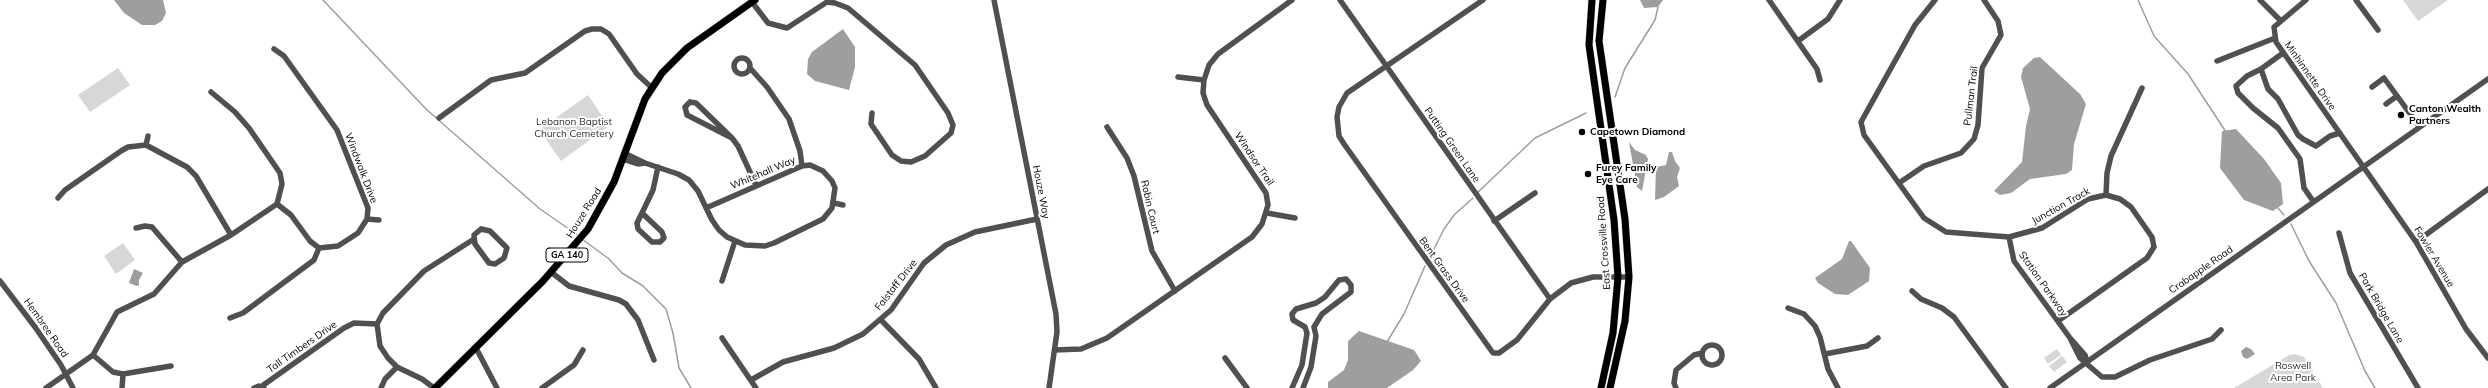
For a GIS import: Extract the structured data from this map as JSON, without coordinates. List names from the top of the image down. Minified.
{"streets":{"main road":["Houze Road","East Crossville Road","GA 140"],"street":["Minhinnette Drive","Pullman Trail","Putting Green Lane","Windsor Trail","Windwalk Drive","Whitehall Way","Houze Way","Junction Track","Robin Court","Fowler Avenue","Bent Grass Drive","Crabapple Road","Station Parkway","Falstaff Drive","Park Bridge Lane","Hembree Road","Tall Timbers Drive"]},"crossings":[["Minhinnette Drive","Fowler Avenue"],["Minhinnette Drive","Crabapple Road"],["Pullman Trail","Junction Track"],["Putting Green Lane","Bent Grass Drive"],["Houze Way","Falstaff Drive"],["Junction Track","Station Parkway"],["East Crossville Road","Bent Grass Drive"],["Fowler Avenue","Crabapple Road"],["Crabapple Road","Station Parkway"]],"parks":["Lebanon Baptist Church Cemetery","Roswell Area Park"],"places":["Canton Wealth Partners","Capetown Diamond","Furey Family Eye Care"]}
